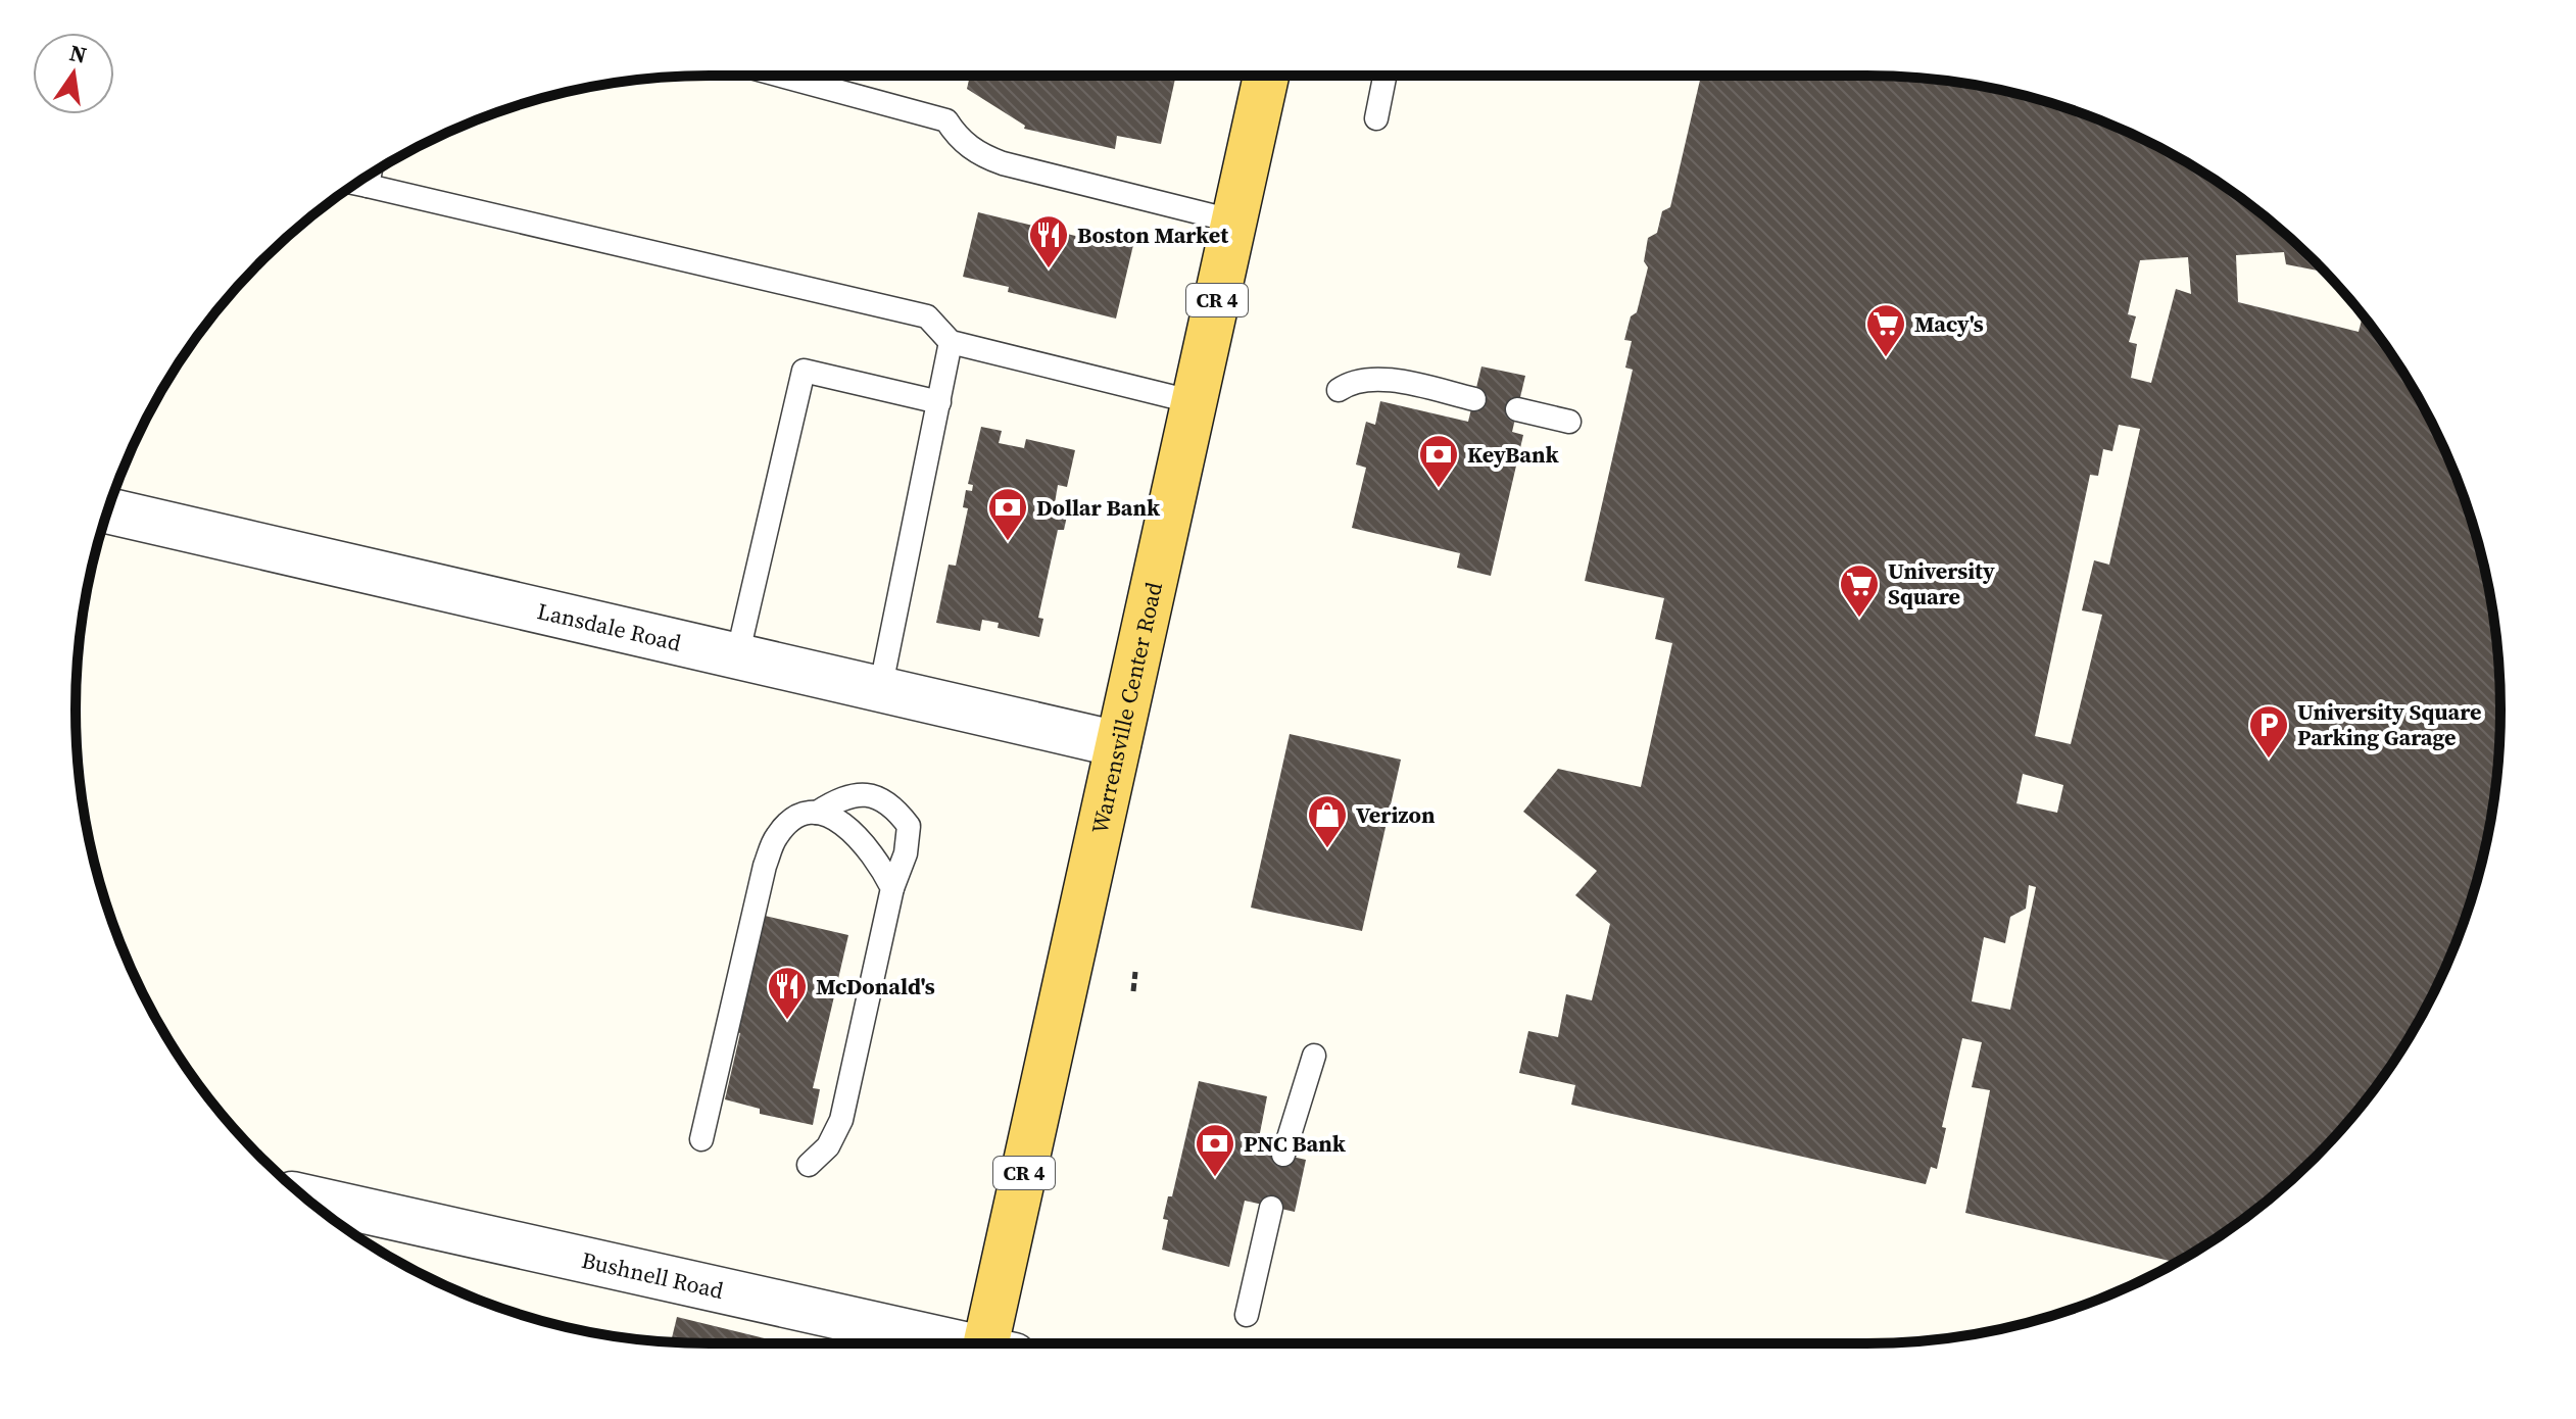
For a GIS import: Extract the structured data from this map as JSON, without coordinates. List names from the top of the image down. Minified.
{"streets":{"main road":["CR 4","Warrensville Center Road"],"street":["Lansdale Road","Bushnell Road"]},"crossings":[["Lansdale Road","Warrensville Center Road"]],"places":{"restaurant":["Boston Market","McDonald's"],"supermarket":["Macy's","University Square"],"bank":["KeyBank","Dollar Bank","PNC Bank"],"parking":["University Square Parking Garage"],"shop":["Verizon"]},"north":"top"}
